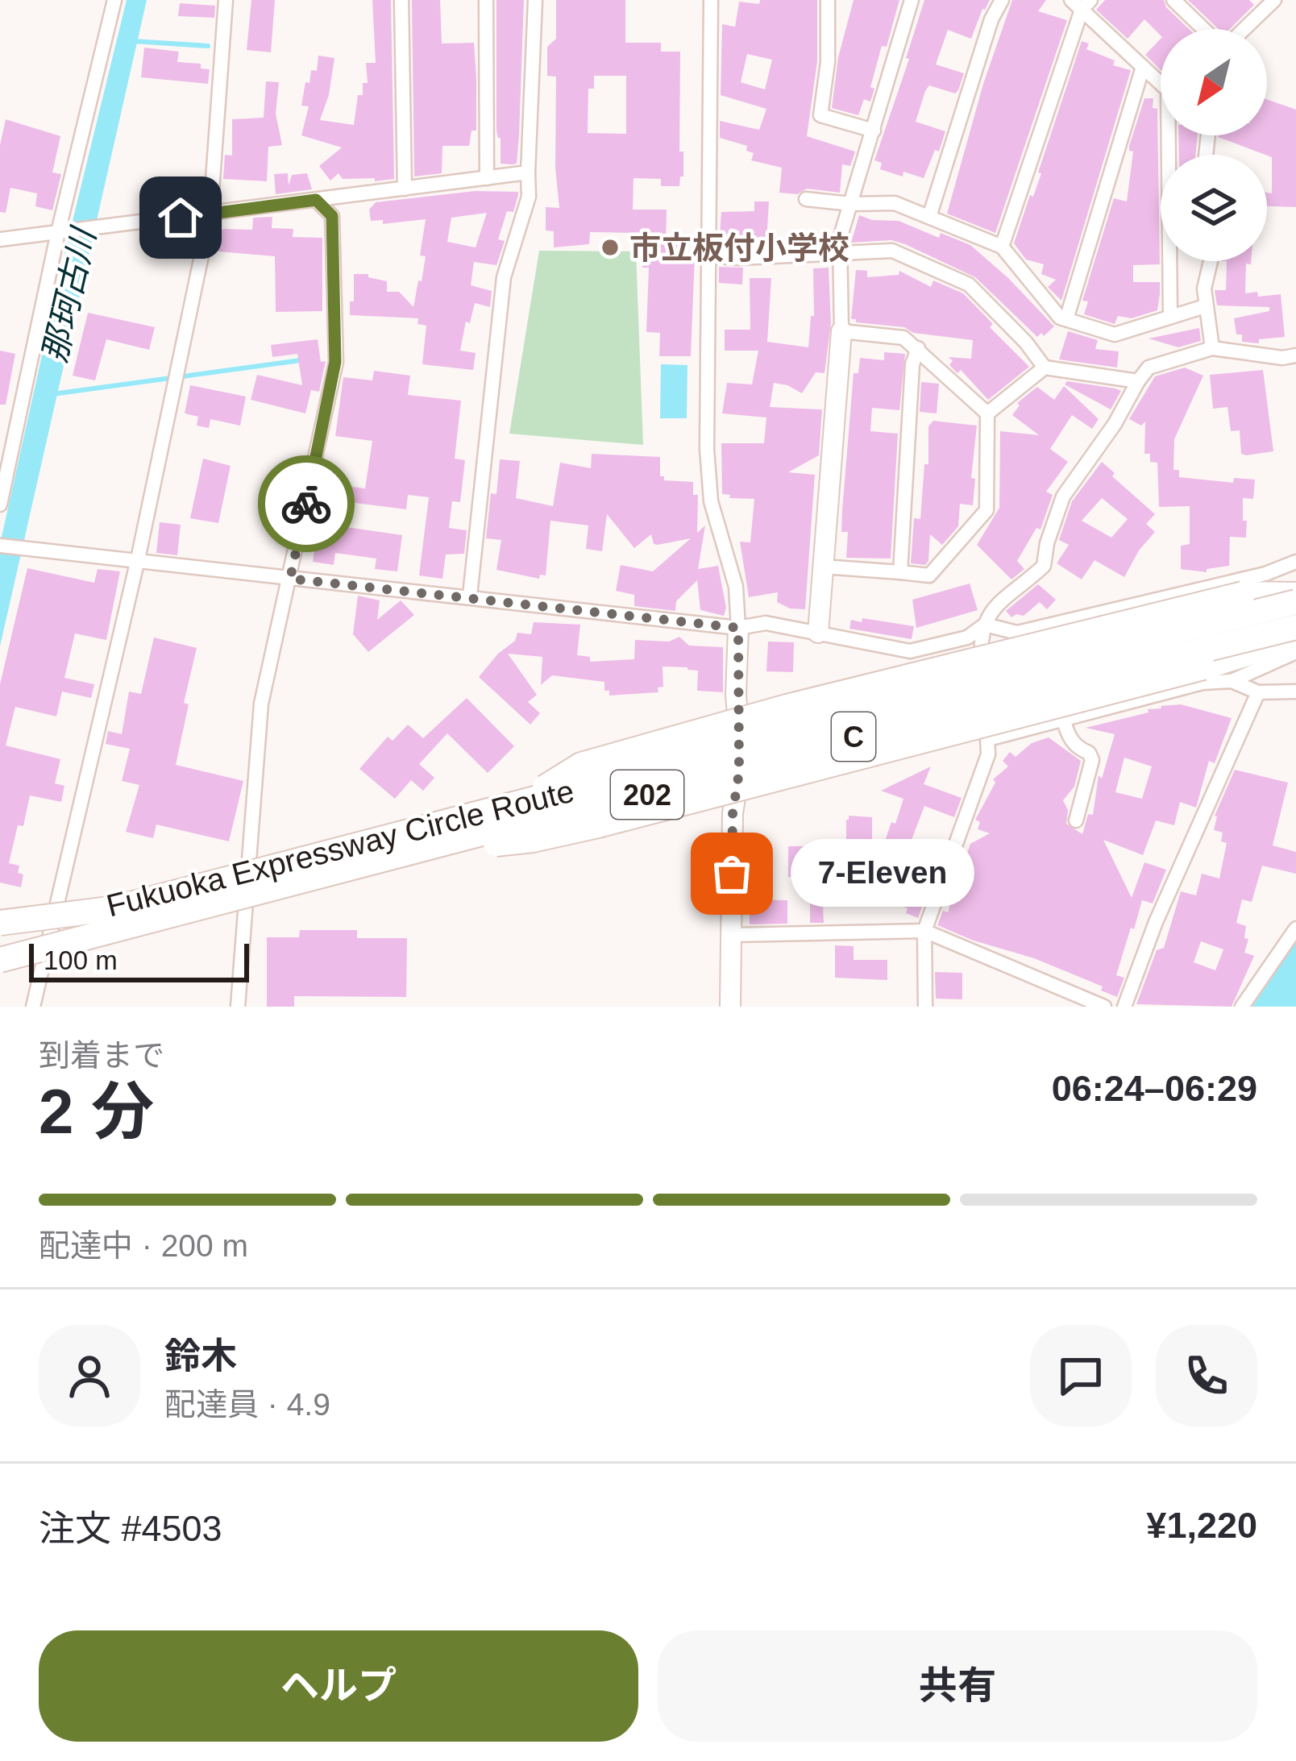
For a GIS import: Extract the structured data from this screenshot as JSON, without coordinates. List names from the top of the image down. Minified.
{"streets":{"highway":["C","202","Fukuoka Expressway Circle Route"]},"crossings":[["202","Fukuoka Expressway Circle Route"]],"water":["那珂古川"],"places":["市立板付小学校","7-Eleven"],"scale_bar":"100 m","north":"bottom left","page":{"bubble":"7-Eleven","scale":"100 m","heading":["2 分","到着まで","06:24–06:29"],"panel":["鈴木","配達員 · 4.9","注文 #4503","¥1,220"],"bar":"配達中 · 200 m","buttons":["ヘルプ","共有"]}}
